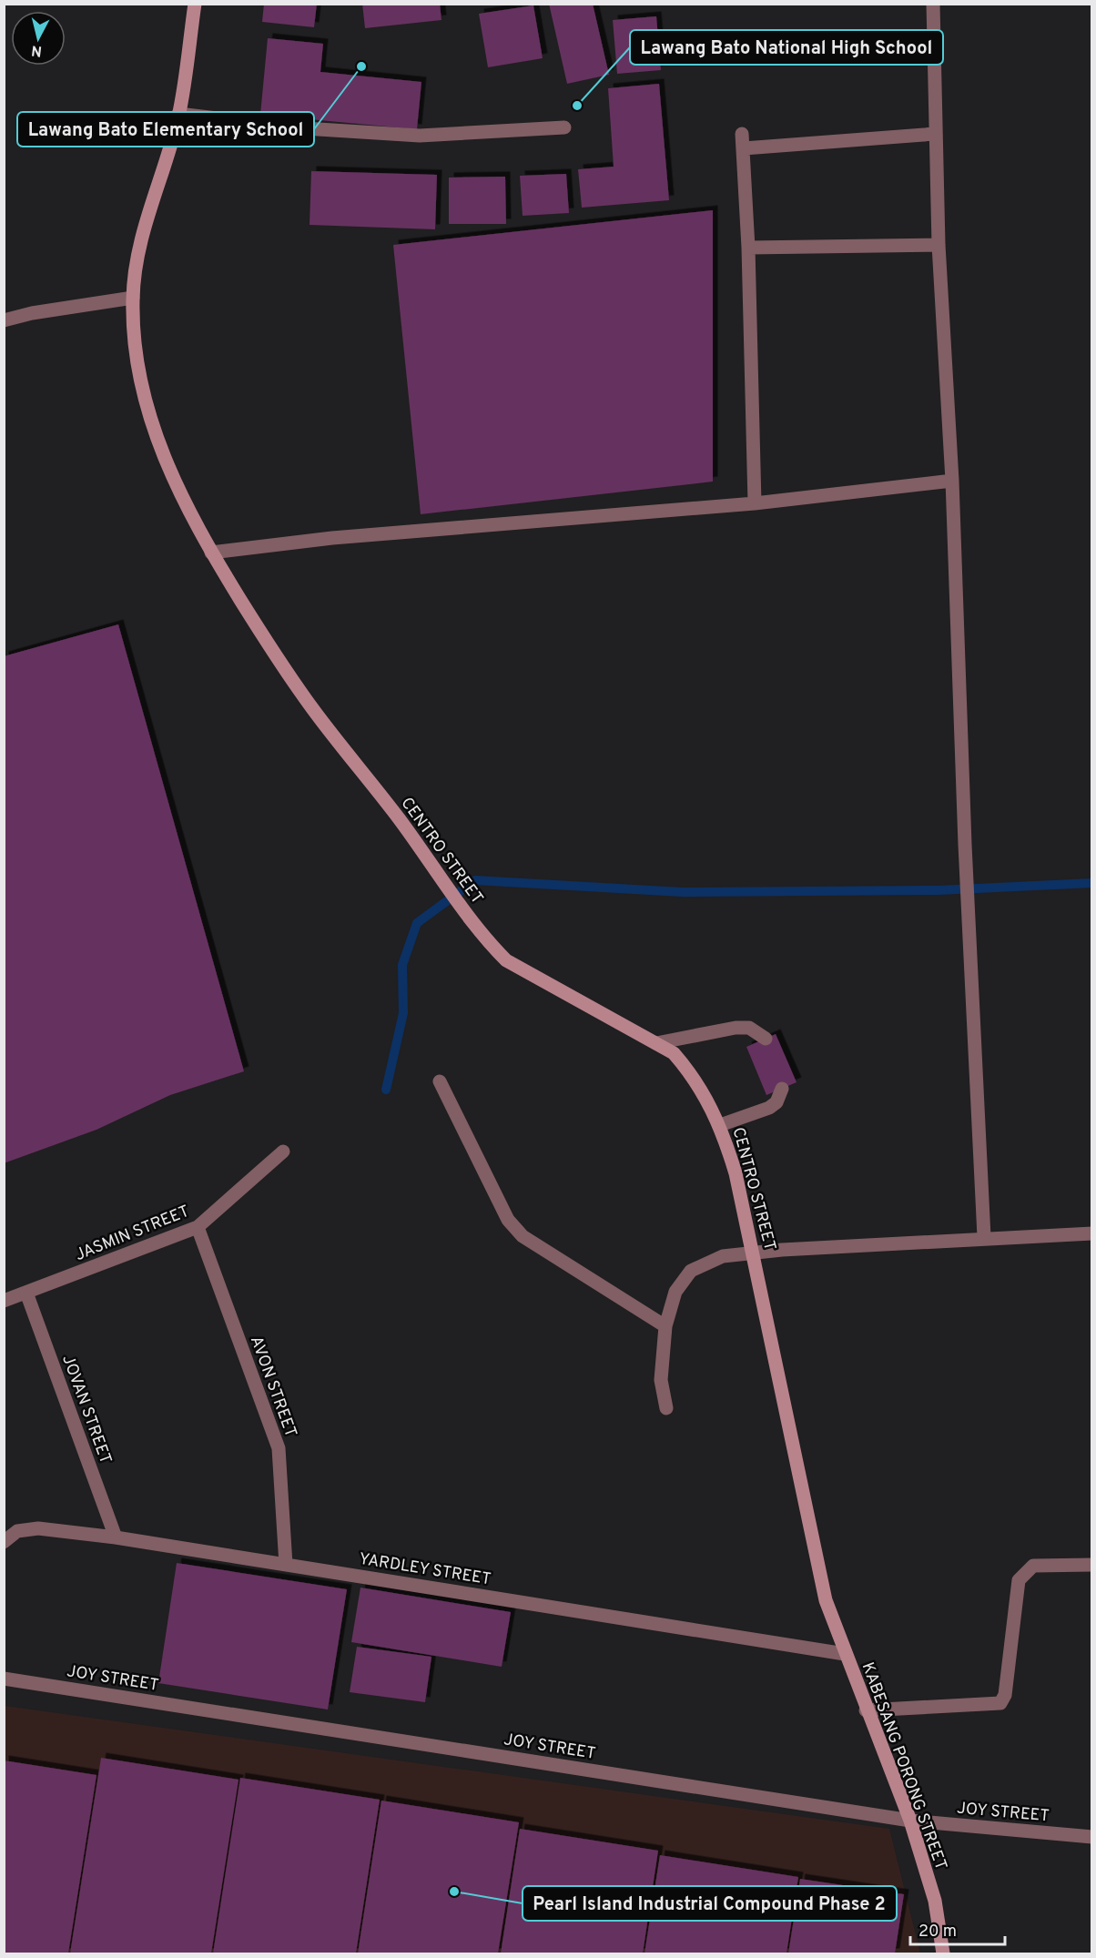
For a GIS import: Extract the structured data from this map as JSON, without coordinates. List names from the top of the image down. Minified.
{"streets":{"main road":["CENTRO STREET","KABESANG PORONG STREET"],"street":["JASMIN STREET","AVON STREET","JOVAN STREET","YARDLEY STREET","JOY STREET"]},"crossings":[["CENTRO STREET","YARDLEY STREET"],["CENTRO STREET","KABESANG PORONG STREET"],["JASMIN STREET","AVON STREET"],["JASMIN STREET","JOVAN STREET"],["AVON STREET","YARDLEY STREET"],["JOVAN STREET","YARDLEY STREET"],["YARDLEY STREET","KABESANG PORONG STREET"],["JOY STREET","KABESANG PORONG STREET"]],"places":["Lawang Bato Elementary School","Lawang Bato National High School","Pearl Island Industrial Compound Phase 2"],"scale_bar":"20 m","north":"bottom"}
